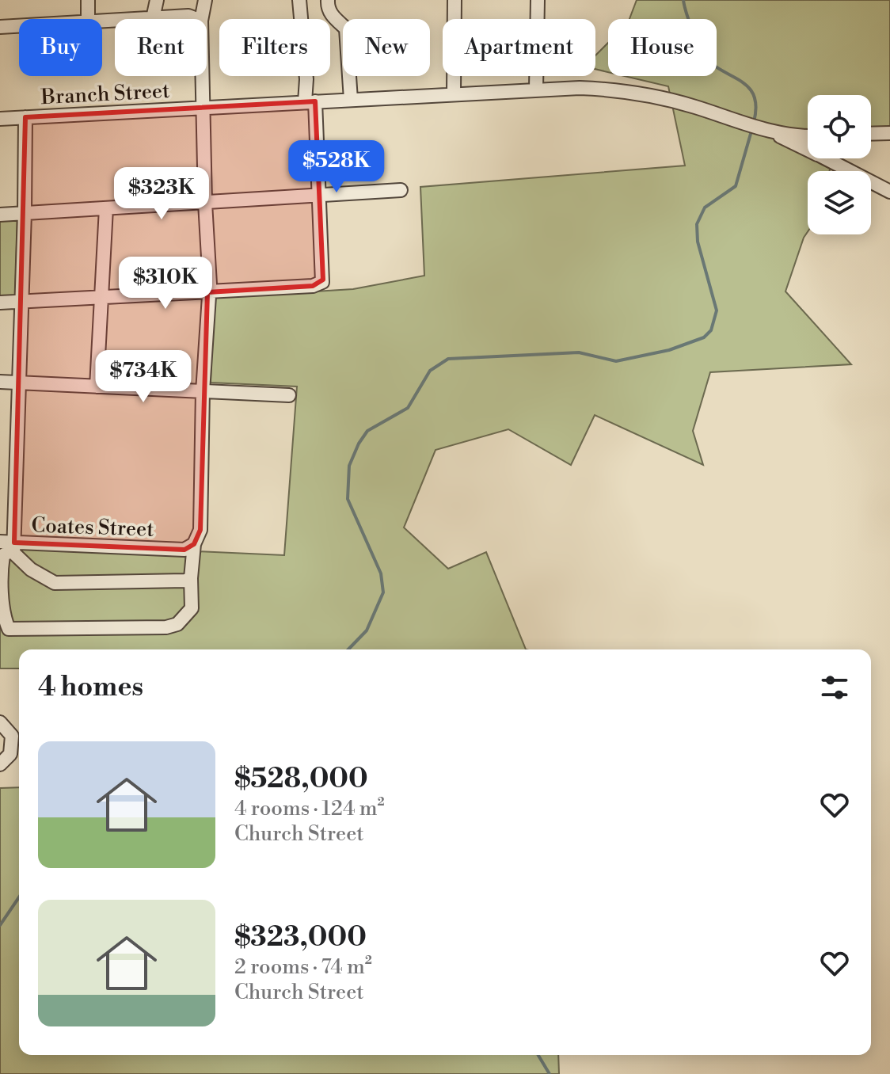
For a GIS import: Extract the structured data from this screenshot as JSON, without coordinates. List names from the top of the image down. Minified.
{"streets":{"street":["Branch Street","Coates Street"]},"page":{"chip":["Buy","Rent","Filters","New","Apartment","House"],"price":["$528K","$323K","$310K","$734K"],"heading":"4 homes","list":[{"name":"$528,000","note":"4 rooms · 124 m² · Church Street"},{"name":"$323,000","note":"2 rooms · 74 m² · Church Street"}]}}
